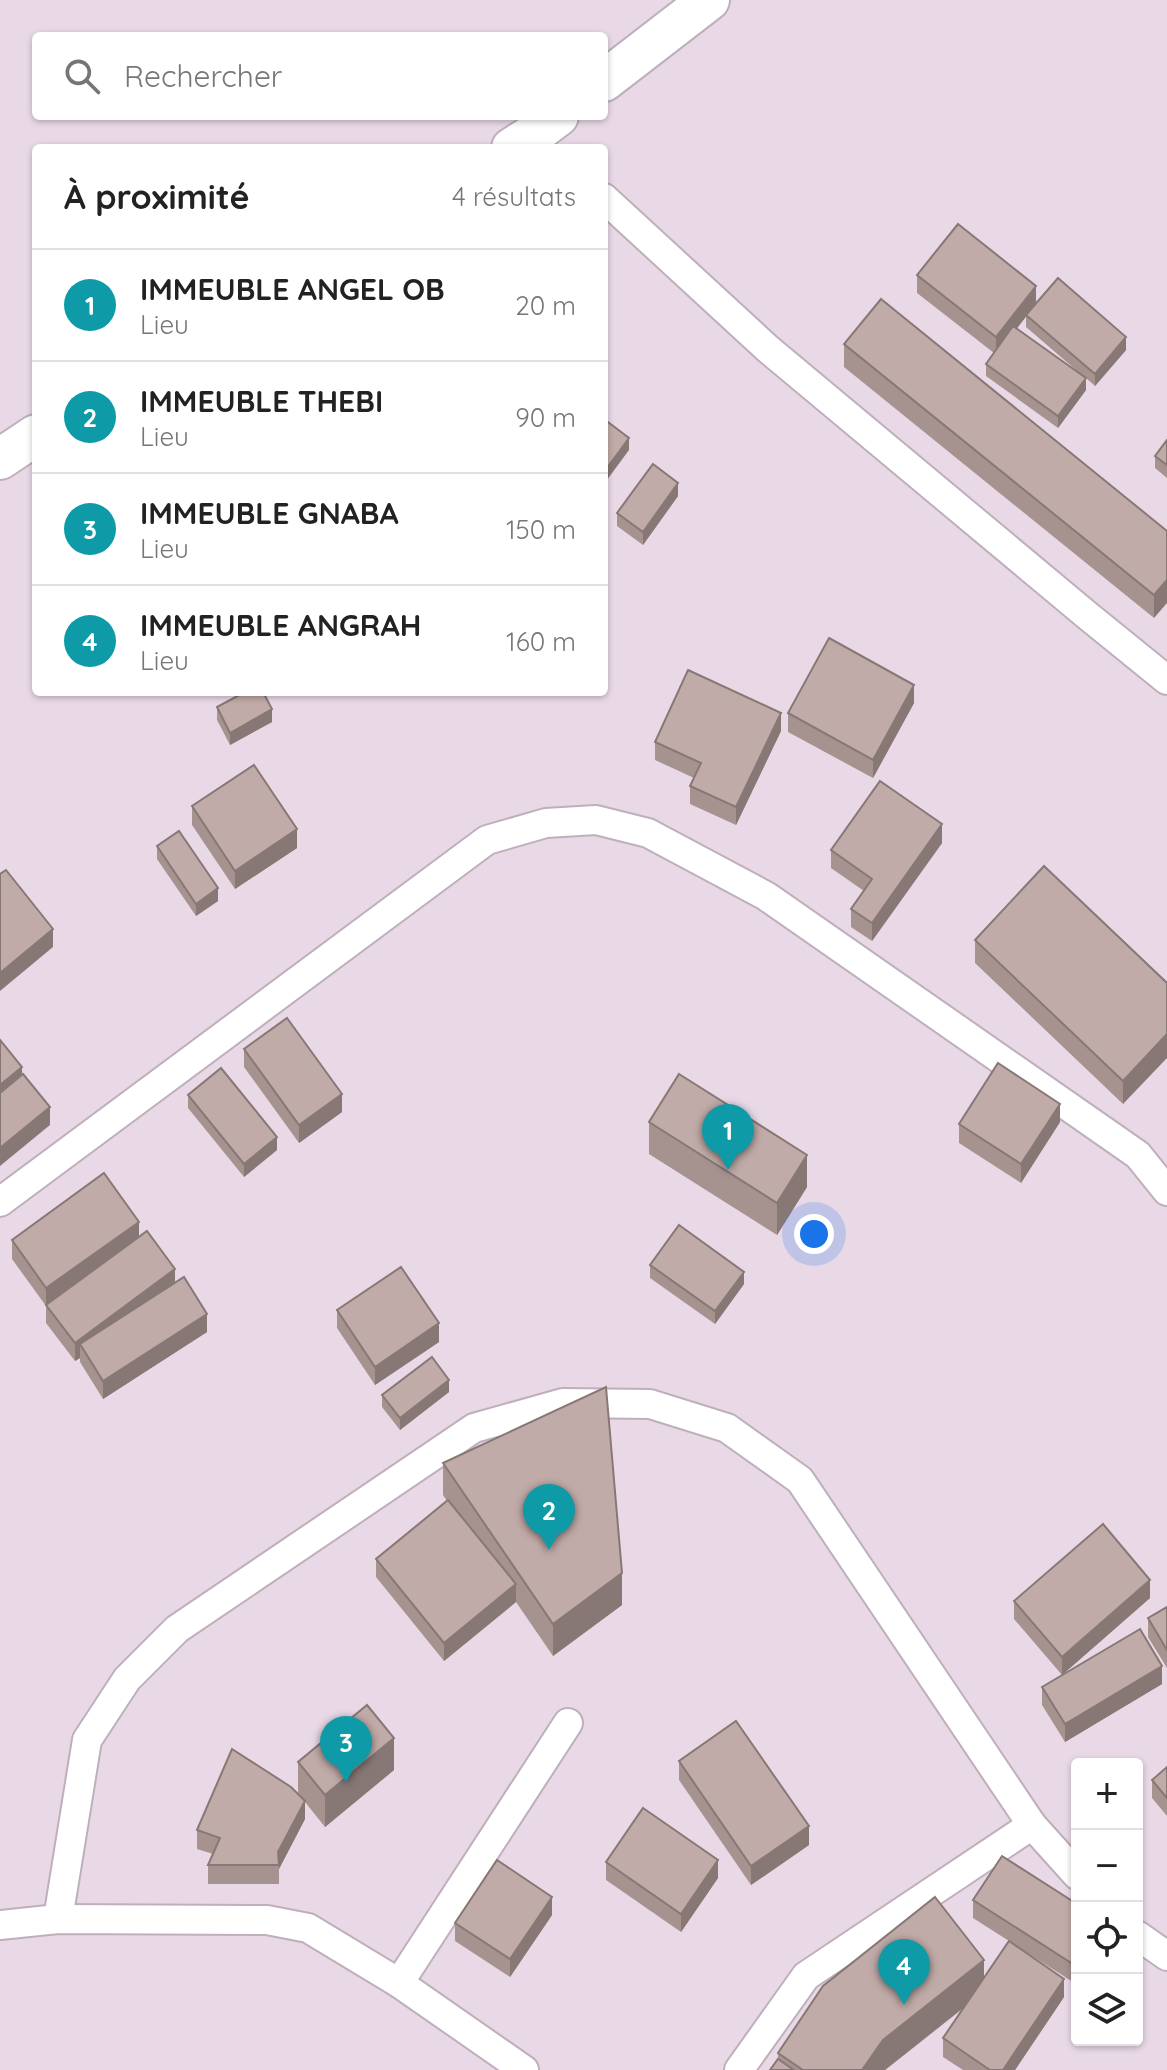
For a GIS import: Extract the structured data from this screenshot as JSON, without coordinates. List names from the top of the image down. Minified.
{"page":{"search":"Rechercher","heading":["À proximité","4 résultats"],"list":[{"mark":"1","name":"IMMEUBLE ANGEL OB","note":"Lieu","value":"20 m"},{"mark":"2","name":"IMMEUBLE THEBI","note":"Lieu","value":"90 m"},{"mark":"3","name":"IMMEUBLE GNABA","note":"Lieu","value":"150 m"},{"mark":"4","name":"IMMEUBLE ANGRAH","note":"Lieu","value":"160 m"}],"pins":["1","2","3","4"],"map_buttons":["+","−"]}}
